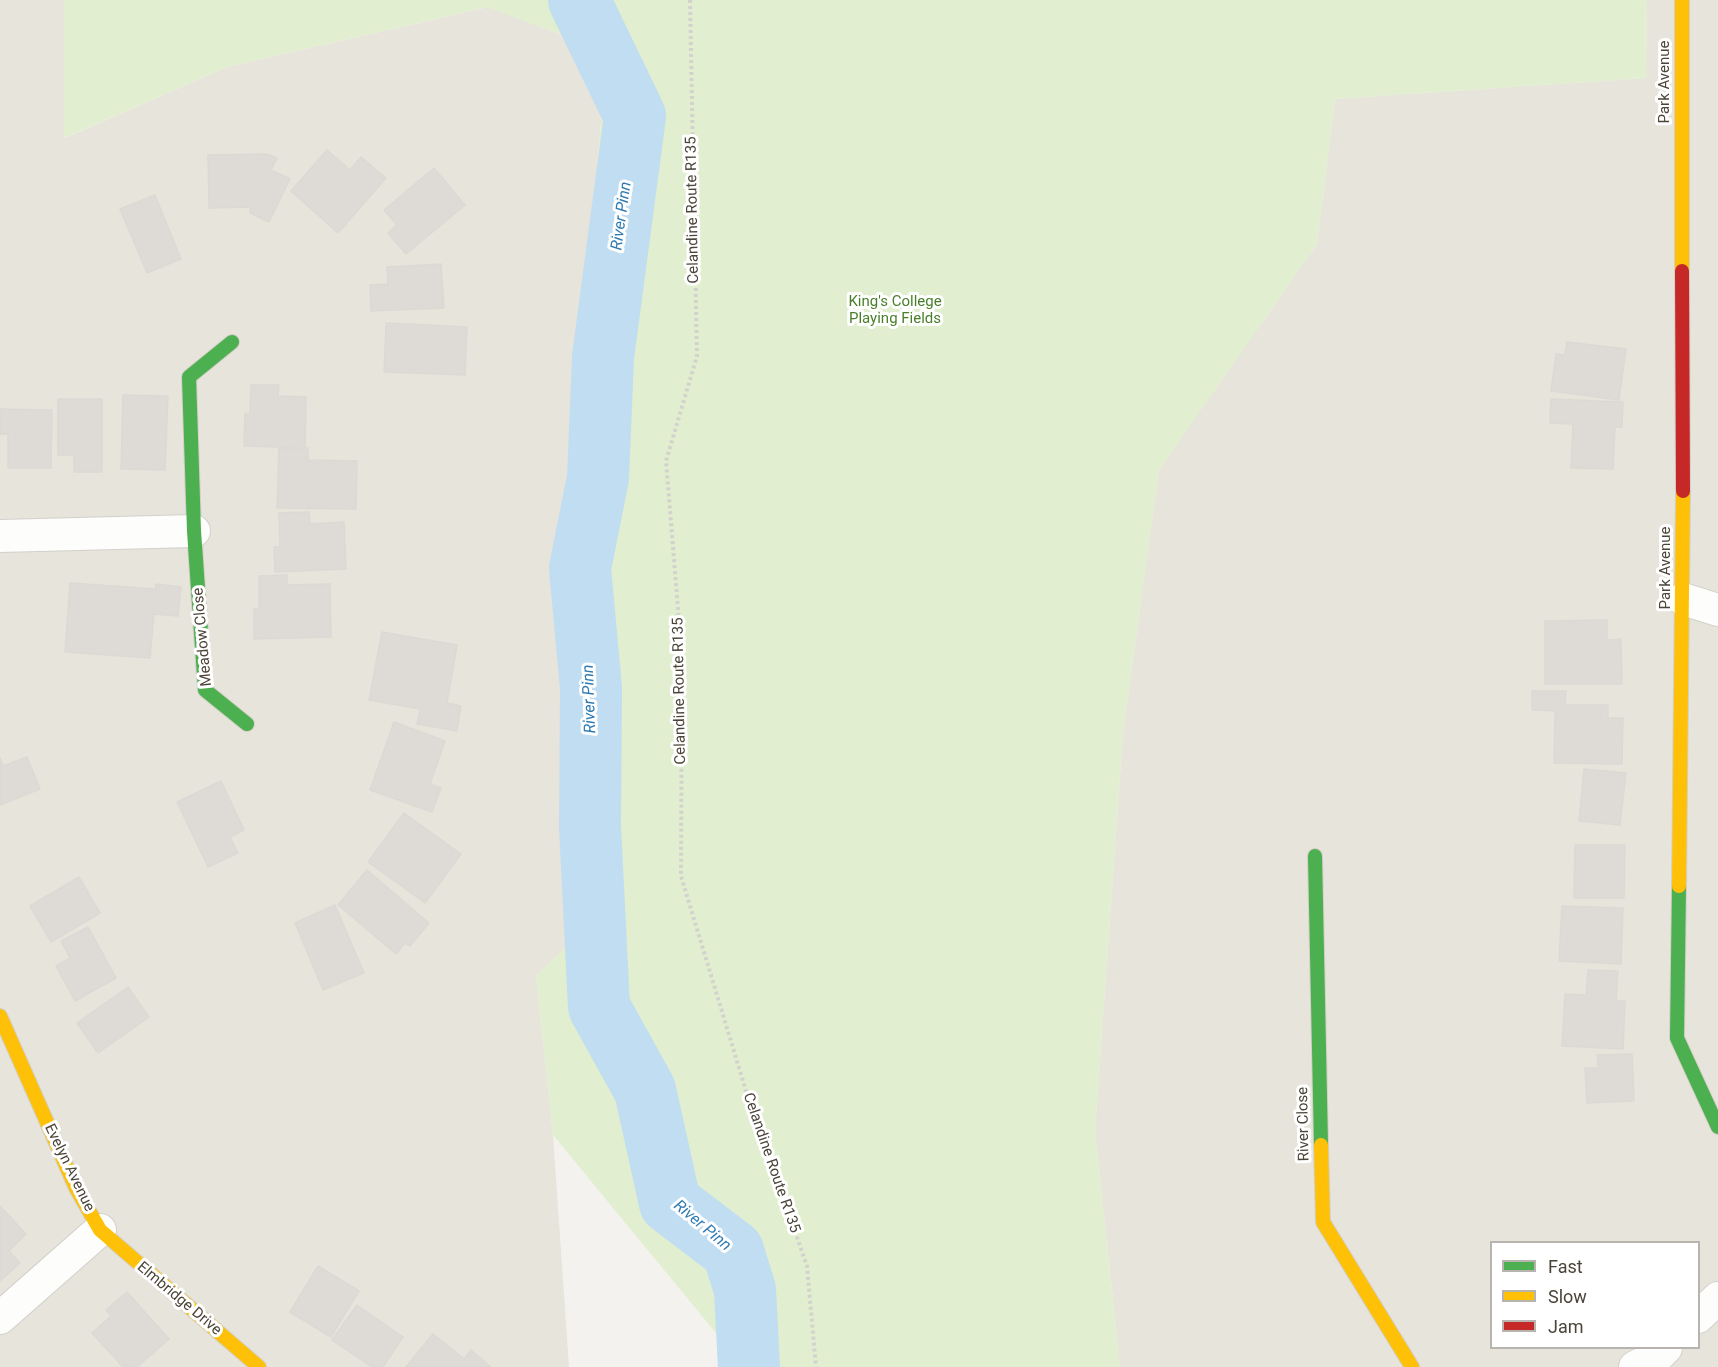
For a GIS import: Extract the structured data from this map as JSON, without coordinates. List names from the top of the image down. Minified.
{"streets":{"street":["Park Avenue","Meadow Close","River Close","Evelyn Avenue","Elmbridge Drive"],"path":["Celandine Route R135"]},"crossings":[["Evelyn Avenue","Elmbridge Drive"]],"water":["River Pinn"],"parks":["King's College Playing Fields"],"legend":["Fast","Slow","Jam"]}
